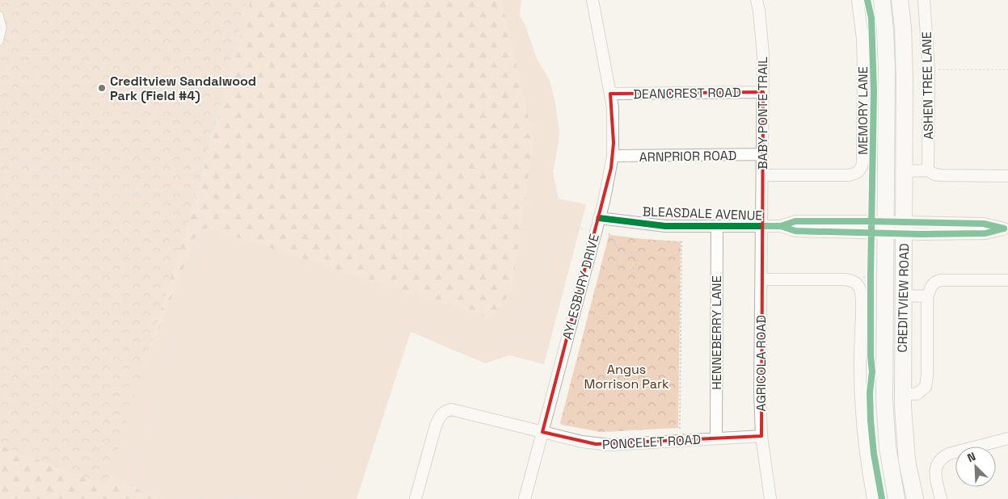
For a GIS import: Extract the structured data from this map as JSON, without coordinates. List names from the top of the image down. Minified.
{"streets":{"main road":["CREDITVIEW ROAD"],"street":["ASHEN TREE LANE","DEANCREST ROAD","MEMORY LANE","BABY PONTE TRAIL","ARNPRIOR ROAD","BLEASDALE AVENUE","AYLESBURY DRIVE","HENNEBERRY LANE","AGRICOLA ROAD","PONCELET ROAD"]},"crossings":[["DEANCREST ROAD","BABY PONTE TRAIL"],["DEANCREST ROAD","AYLESBURY DRIVE"],["MEMORY LANE","BABY PONTE TRAIL"],["BABY PONTE TRAIL","ARNPRIOR ROAD"],["BABY PONTE TRAIL","BLEASDALE AVENUE"],["BABY PONTE TRAIL","AGRICOLA ROAD"],["ARNPRIOR ROAD","AYLESBURY DRIVE"],["BLEASDALE AVENUE","AYLESBURY DRIVE"],["BLEASDALE AVENUE","CREDITVIEW ROAD"],["BLEASDALE AVENUE","HENNEBERRY LANE"],["BLEASDALE AVENUE","AGRICOLA ROAD"],["AYLESBURY DRIVE","PONCELET ROAD"],["HENNEBERRY LANE","PONCELET ROAD"],["AGRICOLA ROAD","PONCELET ROAD"]],"parks":["Angus Morrison Park"],"places":["Creditview Sandalwood Park (Field #4)"],"north":"top left"}
